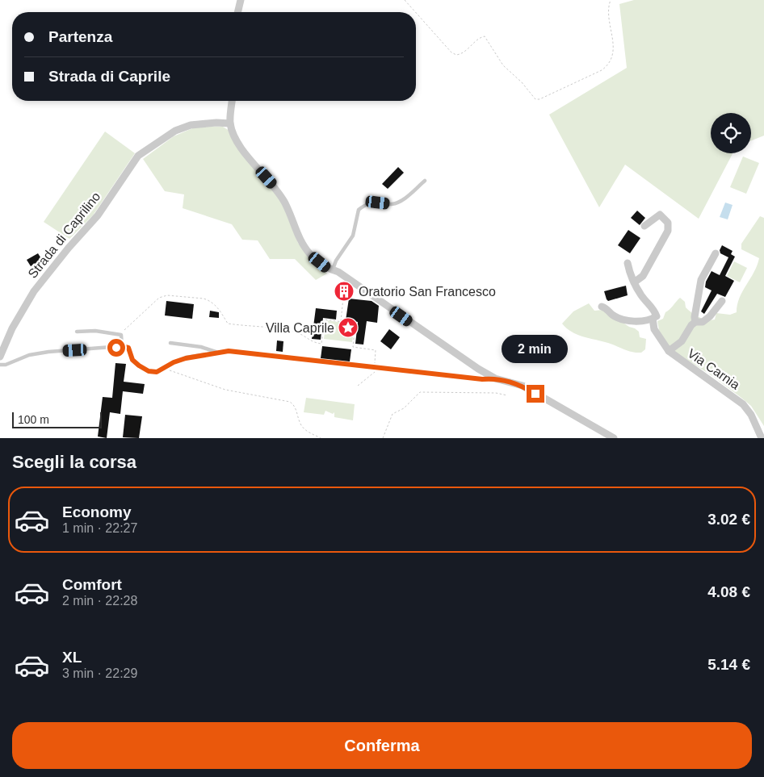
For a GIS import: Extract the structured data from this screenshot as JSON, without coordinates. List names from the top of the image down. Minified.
{"streets":{"street":["Strada di Caprilino","Via Carnia"]},"places":{"building":["Oratorio San Francesco"],"place":["Villa Caprile"]},"scale_bar":"100 m","page":{"banner":["Partenza","Strada di Caprile"],"bubble":"2 min","scale":"100 m","heading":"Scegli la corsa","list":[{"name":"Economy","note":"1 min · 22:27","value":"3.02 €"},{"name":"Comfort","note":"2 min · 22:28","value":"4.08 €"},{"name":"XL","note":"3 min · 22:29","value":"5.14 €"}],"buttons":"Conferma"}}
